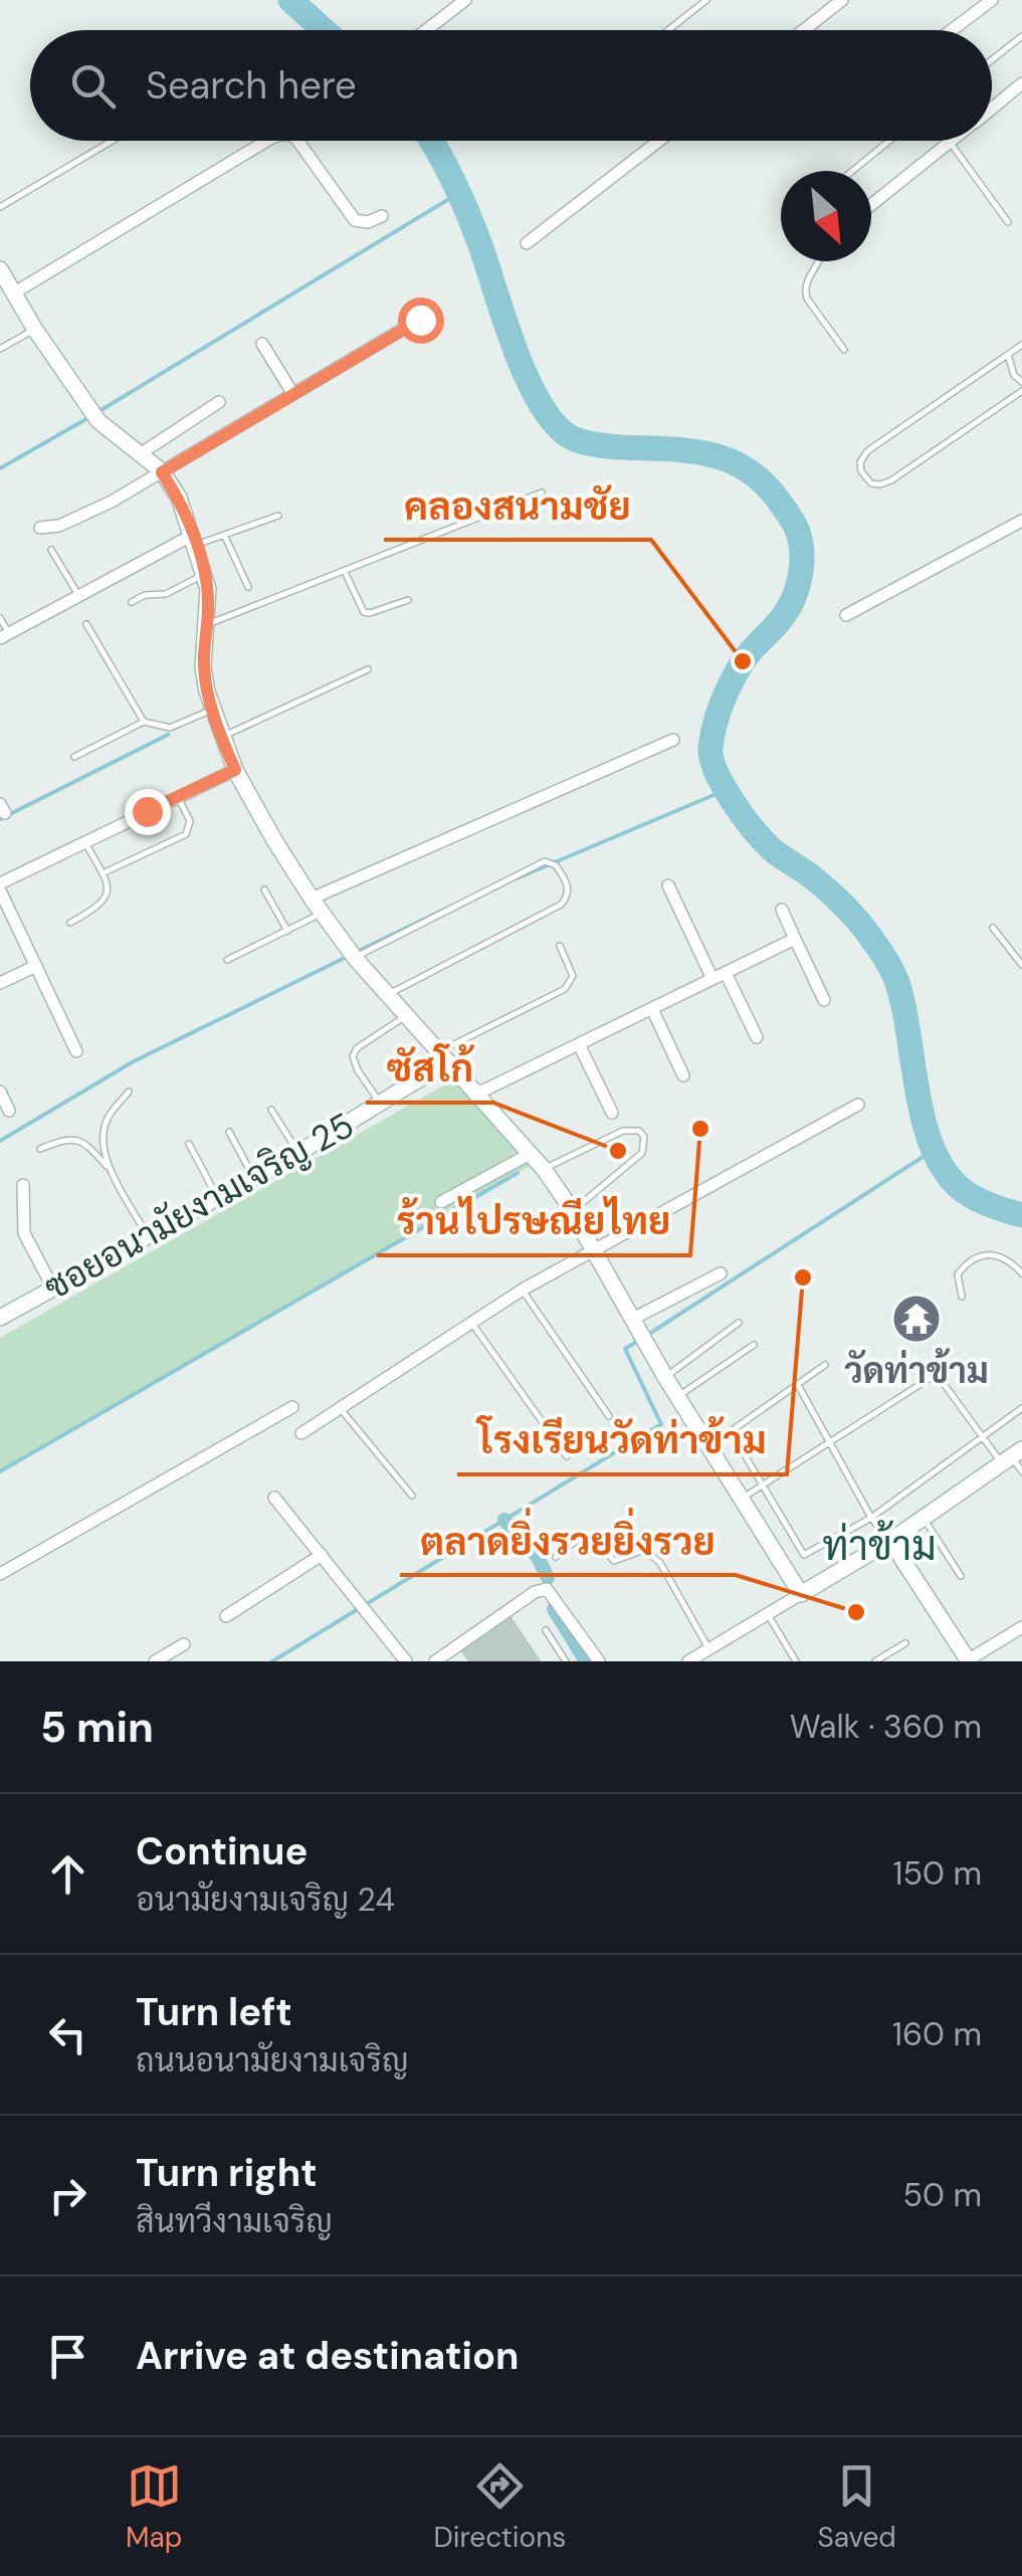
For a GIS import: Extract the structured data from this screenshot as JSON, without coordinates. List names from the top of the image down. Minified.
{"streets":{"street":["ซอยอนามัยงามเจริญ 25"]},"districts":["ท่าข้าม"],"places":{"other":["คลองสนามชัย","ร้านไปรษณียไทย","ซัสโก้","โรงเรียนวัดท่าข้าม","ตลาดยิ่งรวยยิ่งรวย"],"temple":["วัดท่าข้าม"]},"north":"bottom right","page":{"search":"Search here","heading":["5 min","Walk · 360 m"],"list":[["Continue","อนามัยงามเจริญ 24","150 m"],["Turn left","ถนนอนามัยงามเจริญ","160 m"],["Turn right","สินทวีงามเจริญ","50 m"],"Arrive at destination"],"nav":["Map","Directions","Saved"]}}
